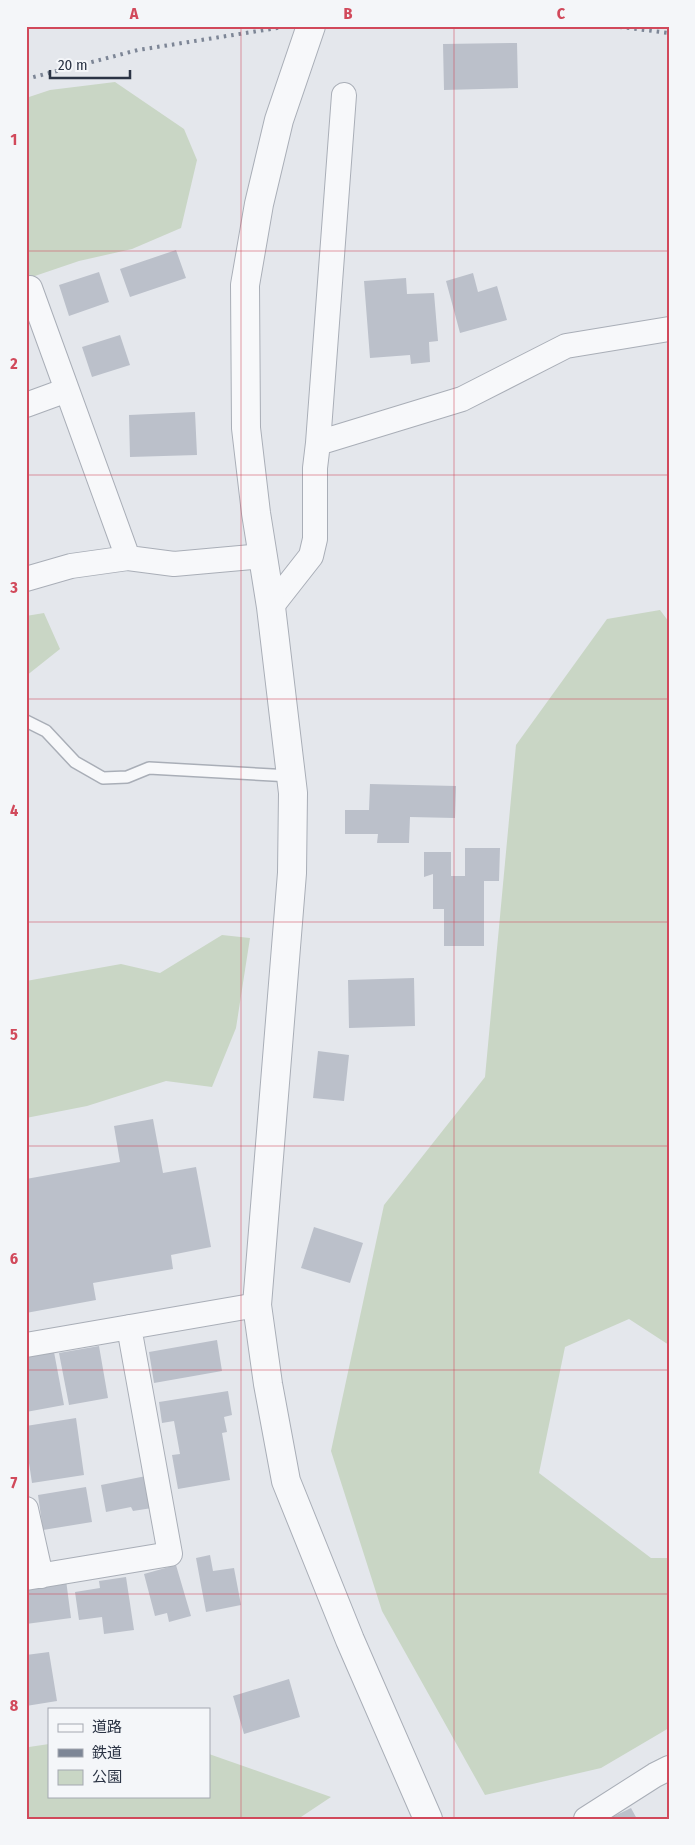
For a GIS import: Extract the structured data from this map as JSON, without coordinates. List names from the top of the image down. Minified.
{"legend":["道路","鉄道","公園"],"scale_bar":"20 m","grid":{"columns":["A","B","C"],"rows":["1","2","3","4","5","6","7","8"]}}
